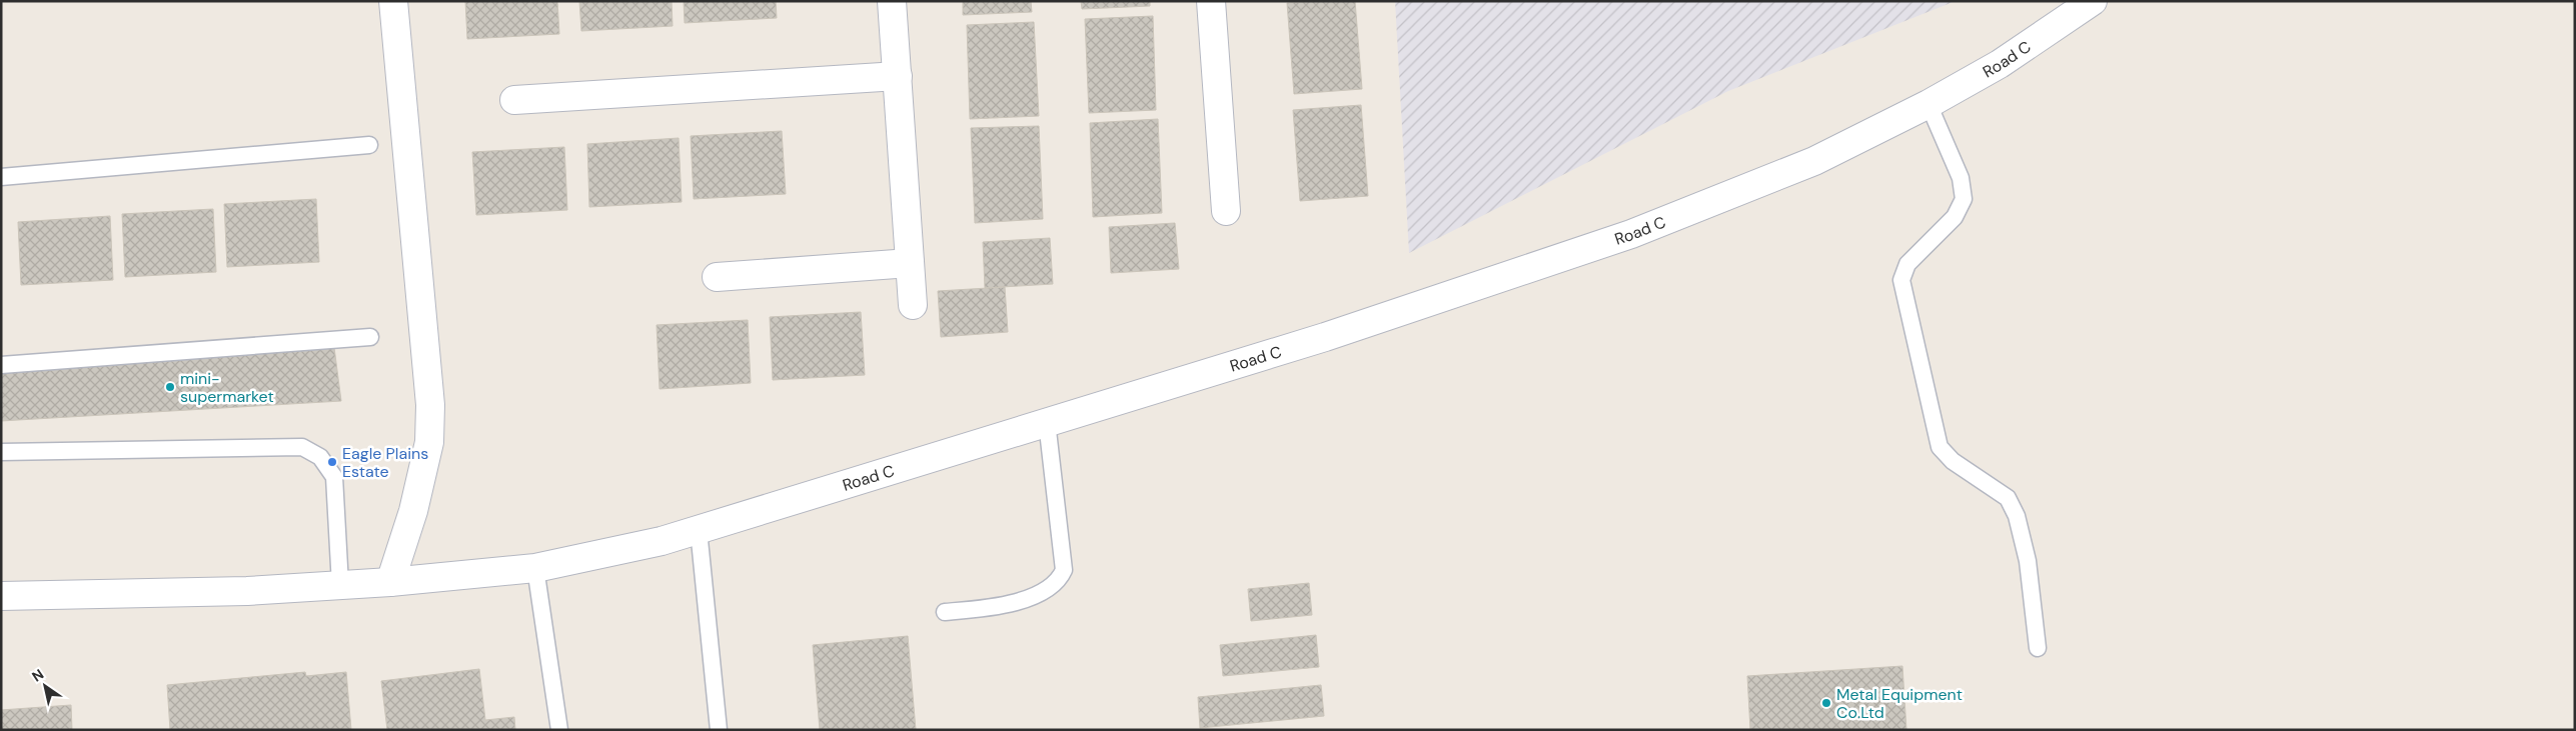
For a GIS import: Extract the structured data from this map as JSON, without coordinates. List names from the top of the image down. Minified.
{"streets":{"street":["Road C"]},"places":["mini- supermarket","Eagle Plains Estate","Metal Equipment Co.Ltd"],"north":"top left"}
